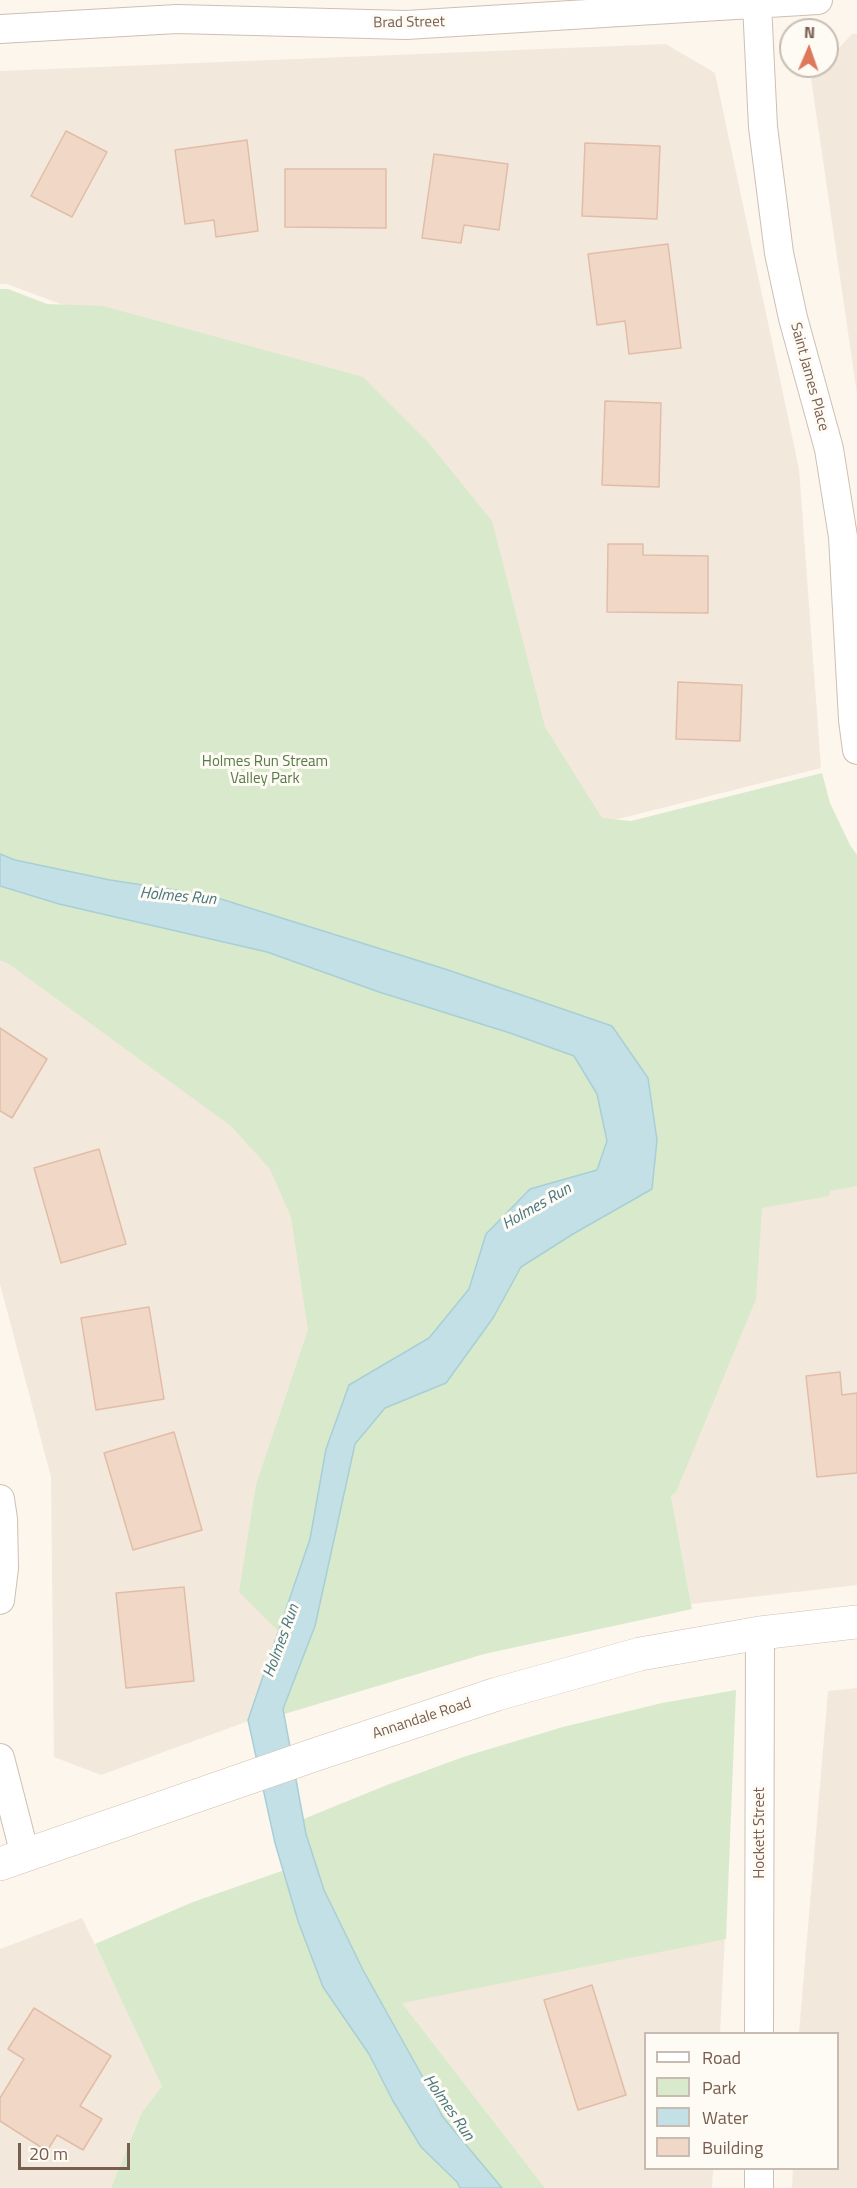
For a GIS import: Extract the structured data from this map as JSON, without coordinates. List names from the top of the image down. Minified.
{"streets":{"main road":["Annandale Road"],"street":["Brad Street","Saint James Place","Hockett Street"]},"crossings":[["Brad Street","Saint James Place"],["Annandale Road","Hockett Street"]],"water":["Holmes Run"],"parks":["Holmes Run Stream Valley Park"],"legend":["Road","Park","Water","Building"],"scale_bar":"20 m","north":"top"}
